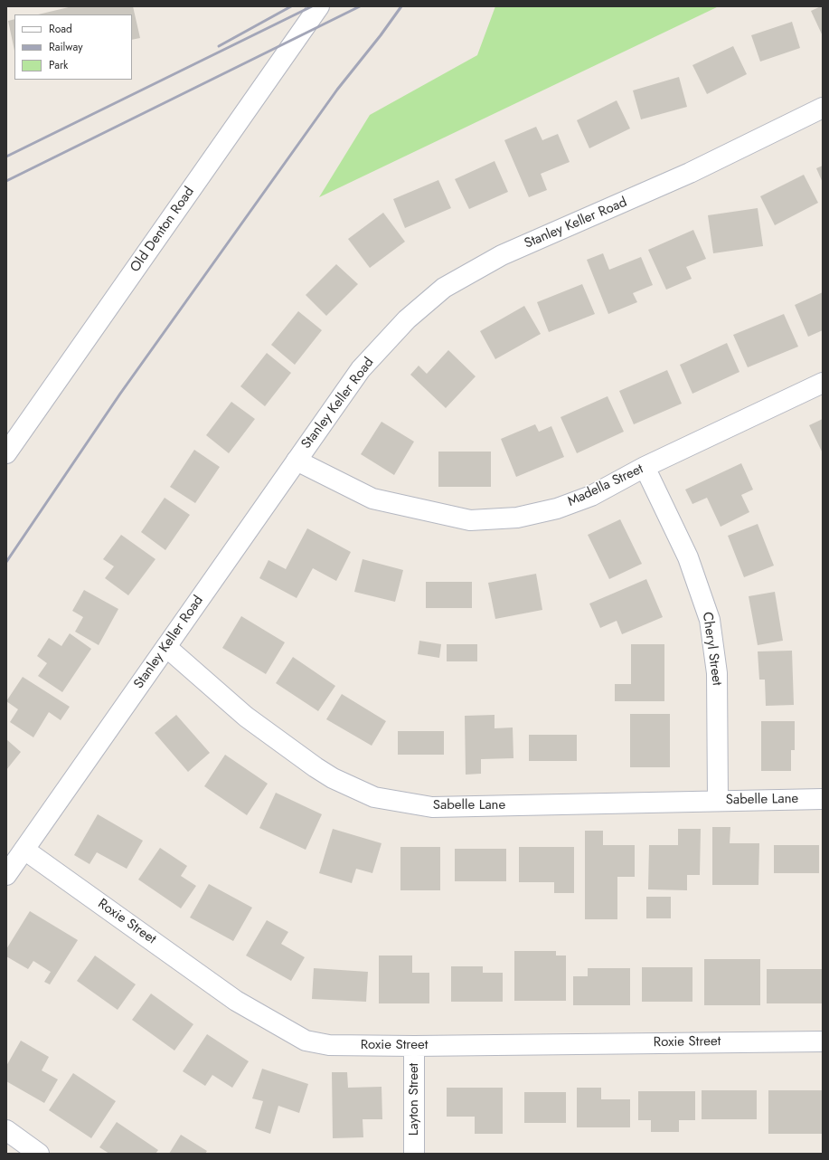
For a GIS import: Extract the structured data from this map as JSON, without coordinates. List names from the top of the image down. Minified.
{"streets":{"street":["Stanley Keller Road","Old Denton Road","Madella Street","Cheryl Street","Sabelle Lane","Roxie Street","Layton Street"]},"crossings":[["Stanley Keller Road","Madella Street"],["Stanley Keller Road","Sabelle Lane"],["Stanley Keller Road","Roxie Street"],["Madella Street","Cheryl Street"],["Cheryl Street","Sabelle Lane"],["Roxie Street","Layton Street"]],"legend":["Road","Railway","Park"]}
